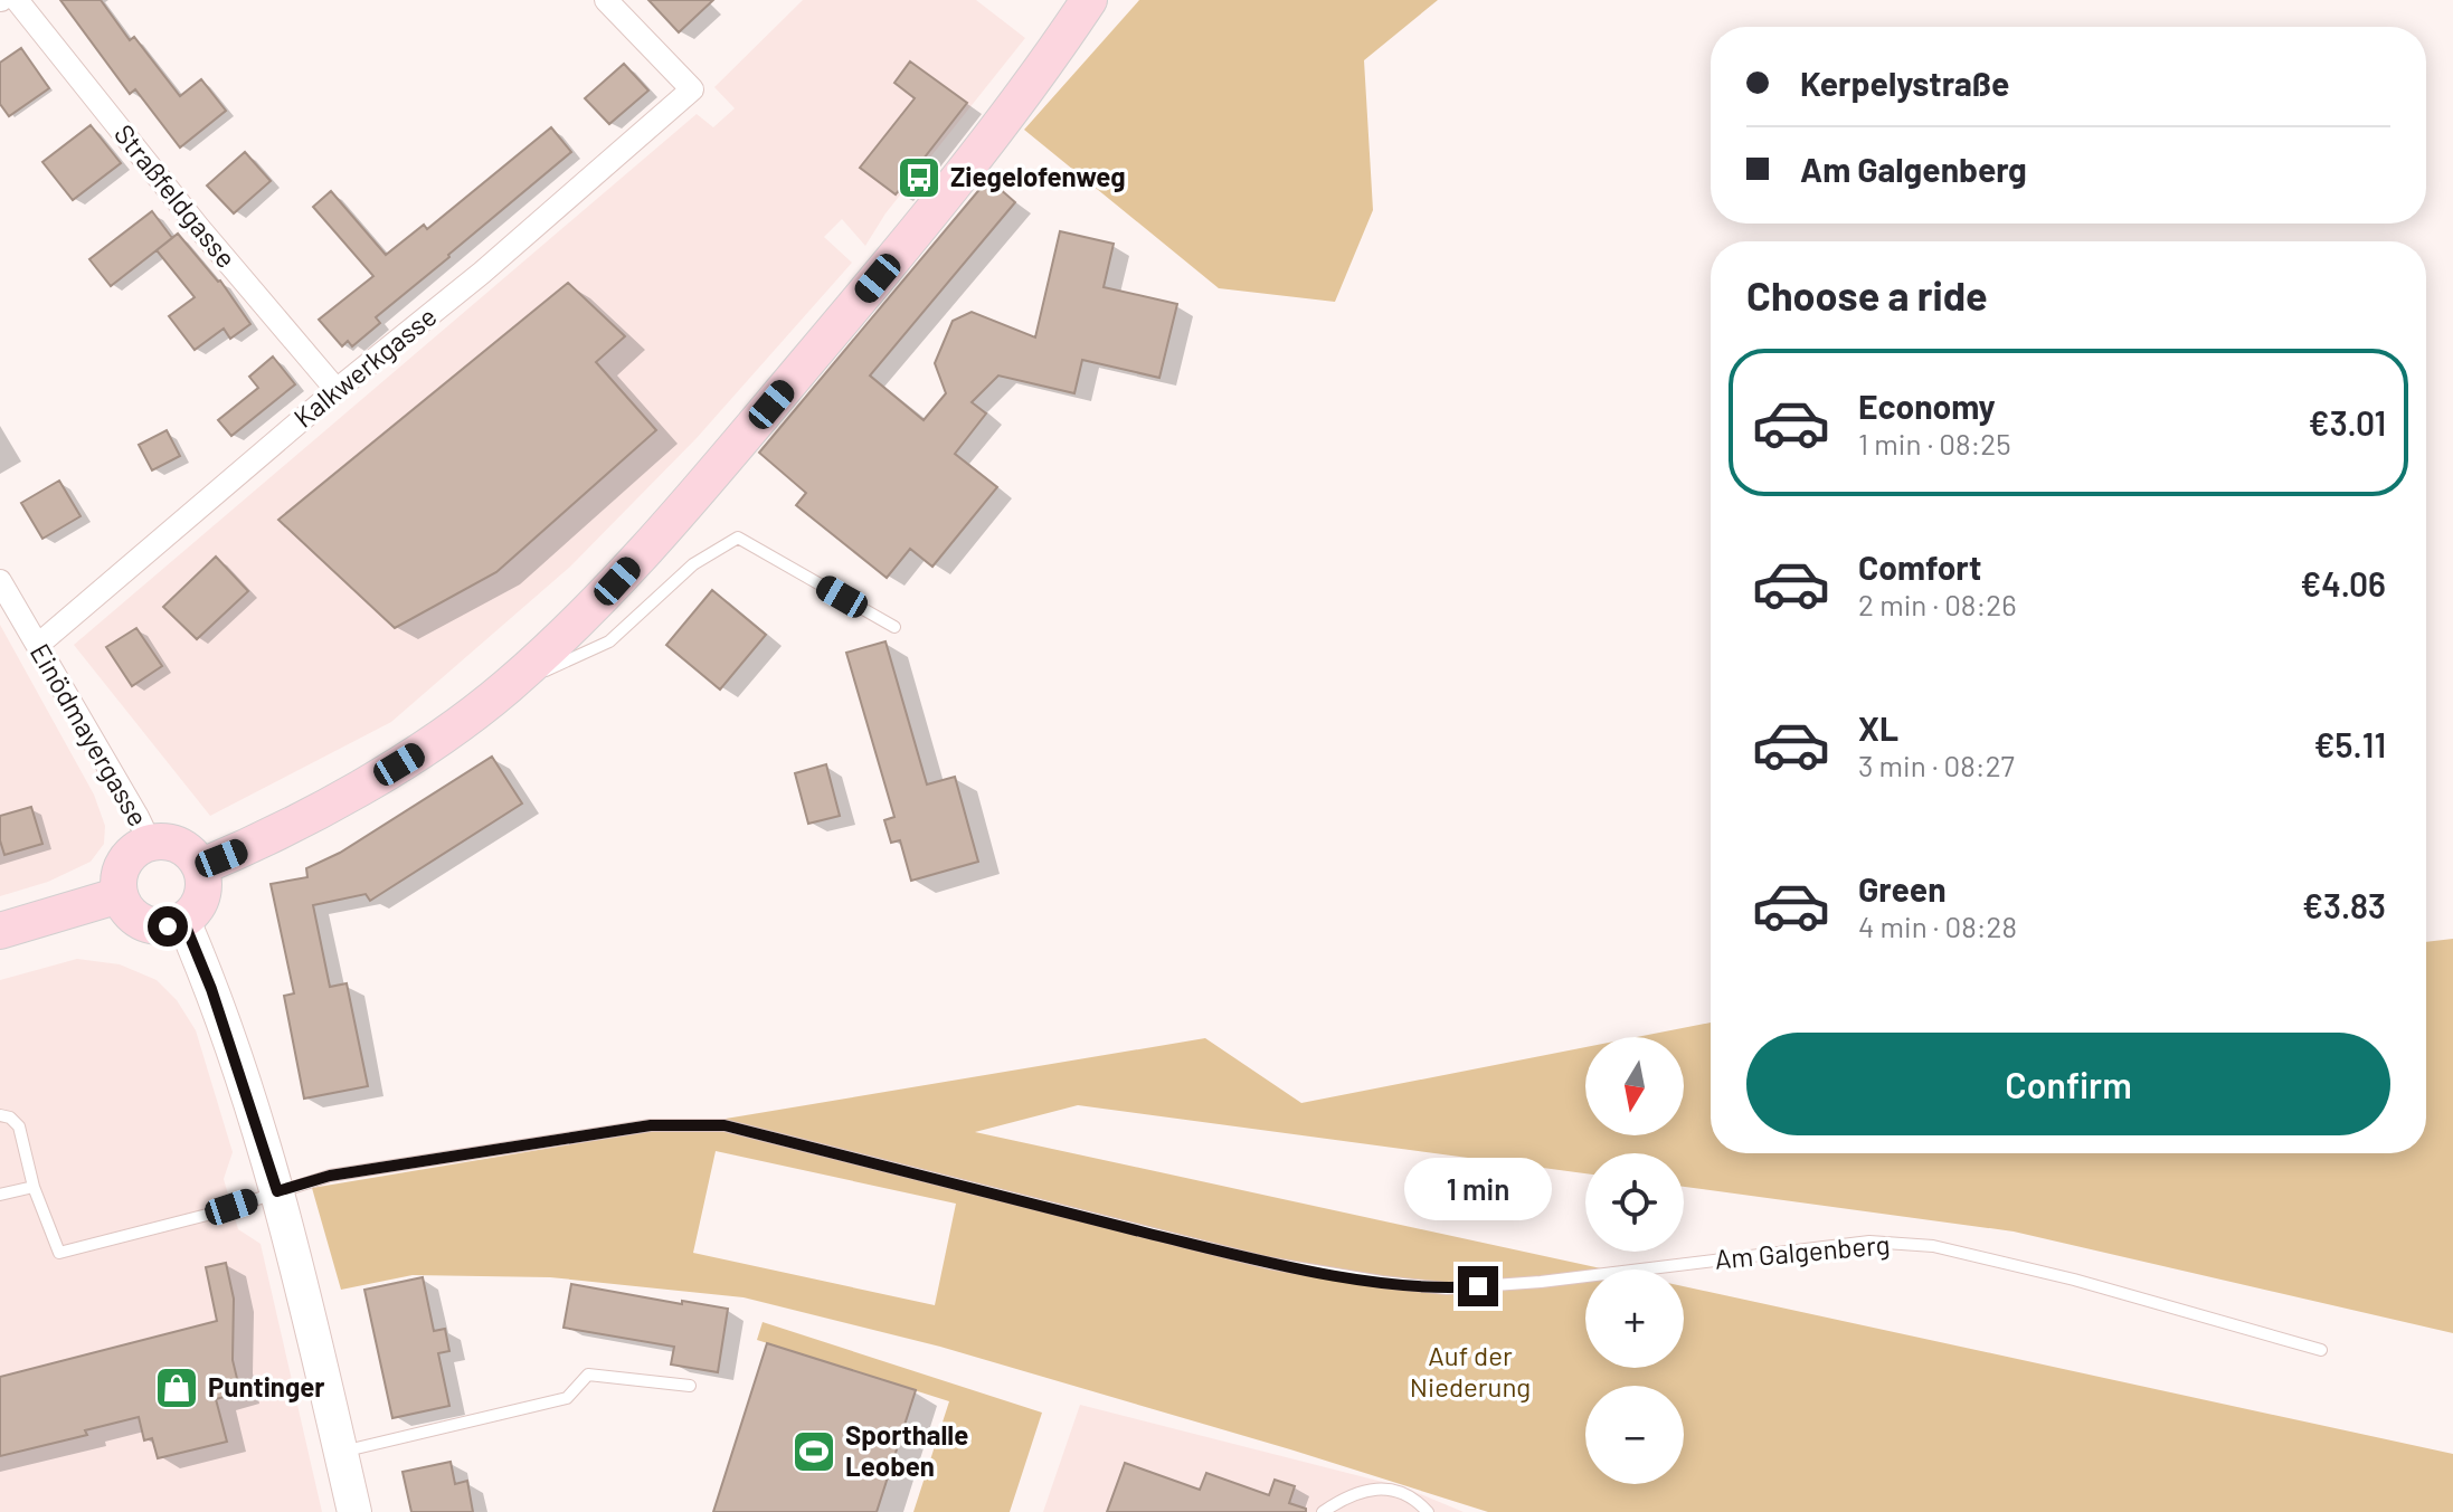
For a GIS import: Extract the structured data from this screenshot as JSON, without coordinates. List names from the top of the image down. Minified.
{"streets":{"street":["Straßfeldgasse","Kalkwerkgasse","Einödmayergasse"],"lane":["Am Galgenberg"]},"crossings":[["Straßfeldgasse","Kalkwerkgasse"],["Kalkwerkgasse","Einödmayergasse"]],"parks":["Auf der Niederung"],"places":{"bus stop":["Ziegelofenweg"],"shop":["Puntinger"],"sports":["Sporthalle Leoben"]},"north":"bottom","page":{"banner":["Kerpelystraße","Am Galgenberg"],"heading":"Choose a ride","list":[{"name":"Economy","note":"1 min · 08:25","value":"€3.01"},{"name":"Comfort","note":"2 min · 08:26","value":"€4.06"},{"name":"XL","note":"3 min · 08:27","value":"€5.11"},{"name":"Green","note":"4 min · 08:28","value":"€3.83"}],"buttons":"Confirm","map_buttons":["+","−"],"bubble":"1 min"}}
